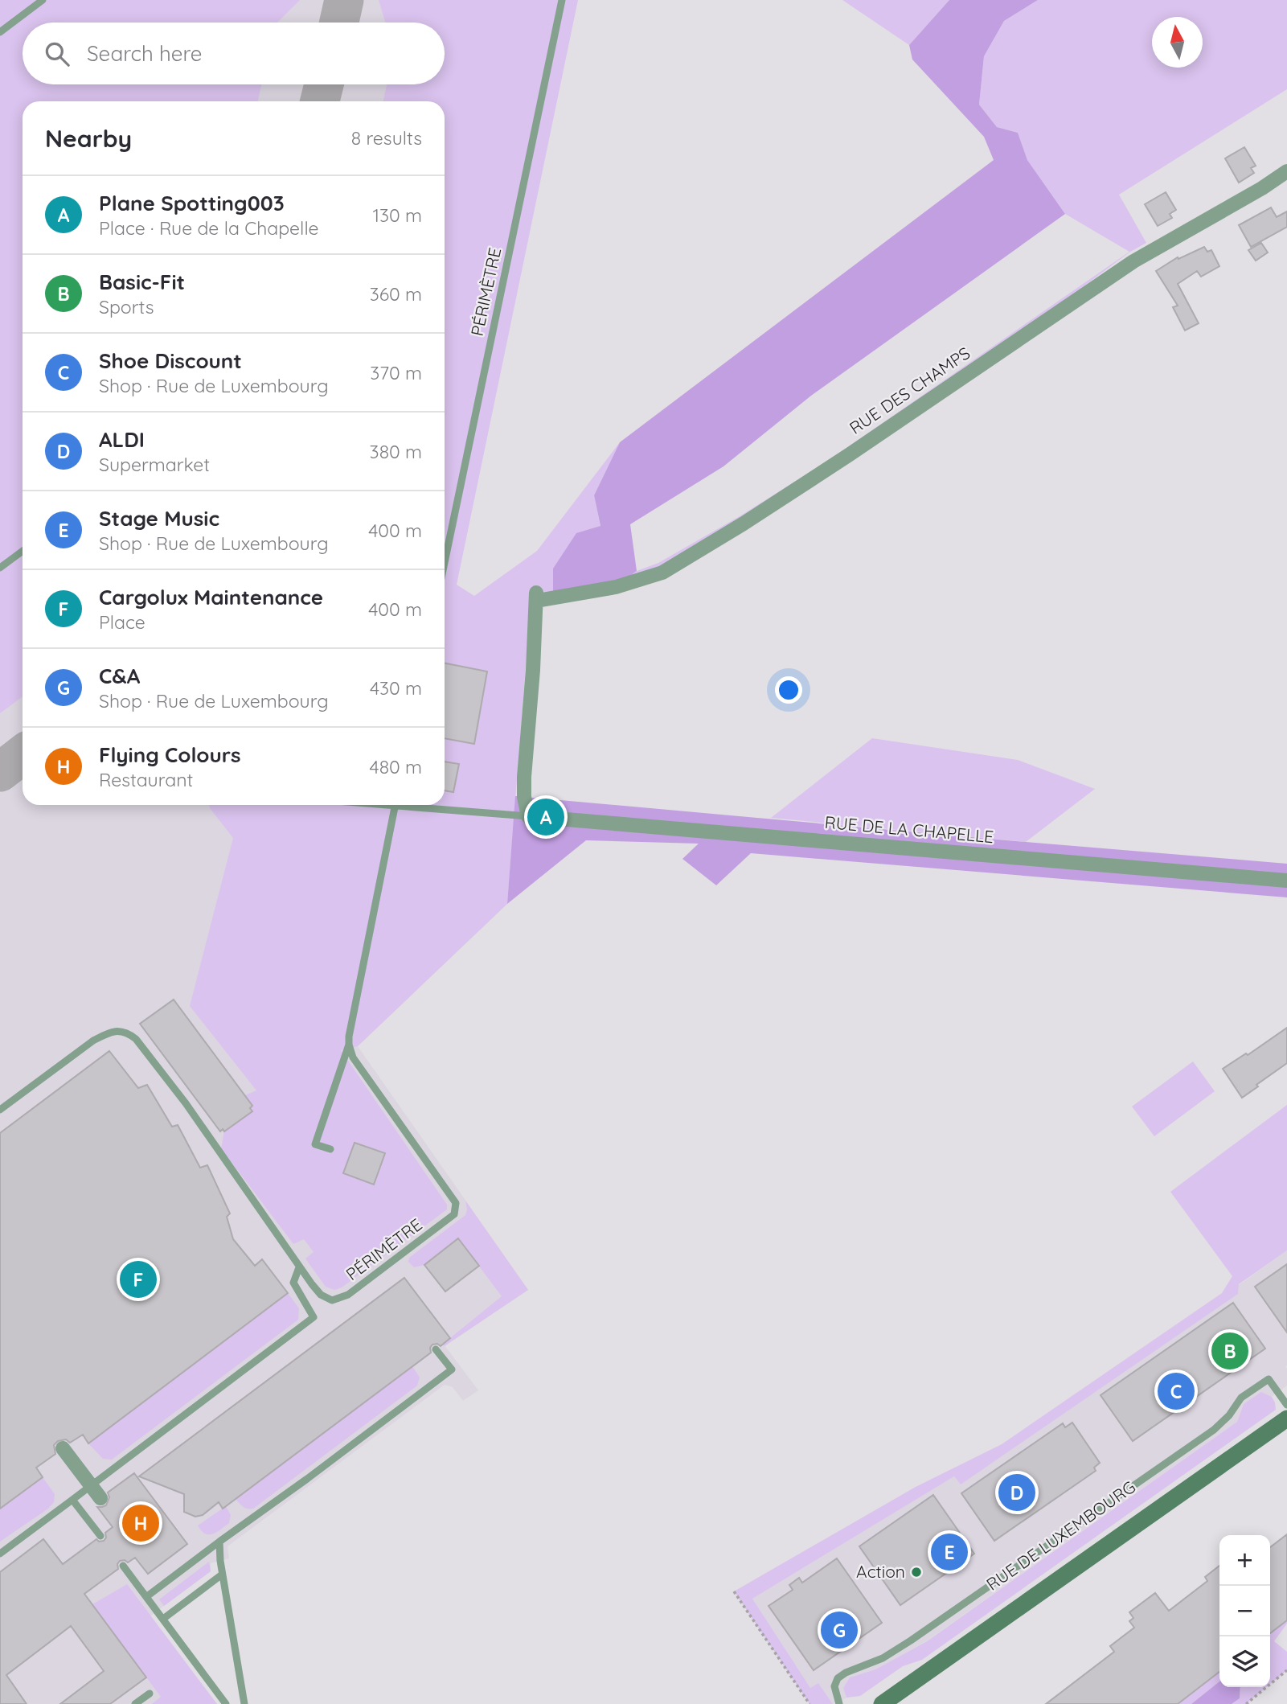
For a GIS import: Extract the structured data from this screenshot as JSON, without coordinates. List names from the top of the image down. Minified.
{"streets":{"main road":["RUE DE LUXEMBOURG"],"street":["RUE DES CHAMPS","RUE DE LA CHAPELLE"],"lane":["PÉRIMÈTRE"]},"crossings":[["RUE DES CHAMPS","RUE DE LA CHAPELLE"]],"places":["Action"],"north":"top","page":{"search":"Search here","heading":["Nearby","8 results"],"list":[{"mark":"A","name":"Plane Spotting003","note":"Place · Rue de la Chapelle","value":"130 m"},{"mark":"B","name":"Basic-Fit","note":"Sports","value":"360 m"},{"mark":"C","name":"Shoe Discount","note":"Shop · Rue de Luxembourg","value":"370 m"},{"mark":"D","name":"ALDI","note":"Supermarket","value":"380 m"},{"mark":"E","name":"Stage Music","note":"Shop · Rue de Luxembourg","value":"400 m"},{"mark":"F","name":"Cargolux Maintenance","note":"Place","value":"400 m"},{"mark":"G","name":"C&A","note":"Shop · Rue de Luxembourg","value":"430 m"},{"mark":"H","name":"Flying Colours","note":"Restaurant","value":"480 m"}],"pins":["A","F","B","C","D","H","E","G"],"map_buttons":["+","−"]}}
